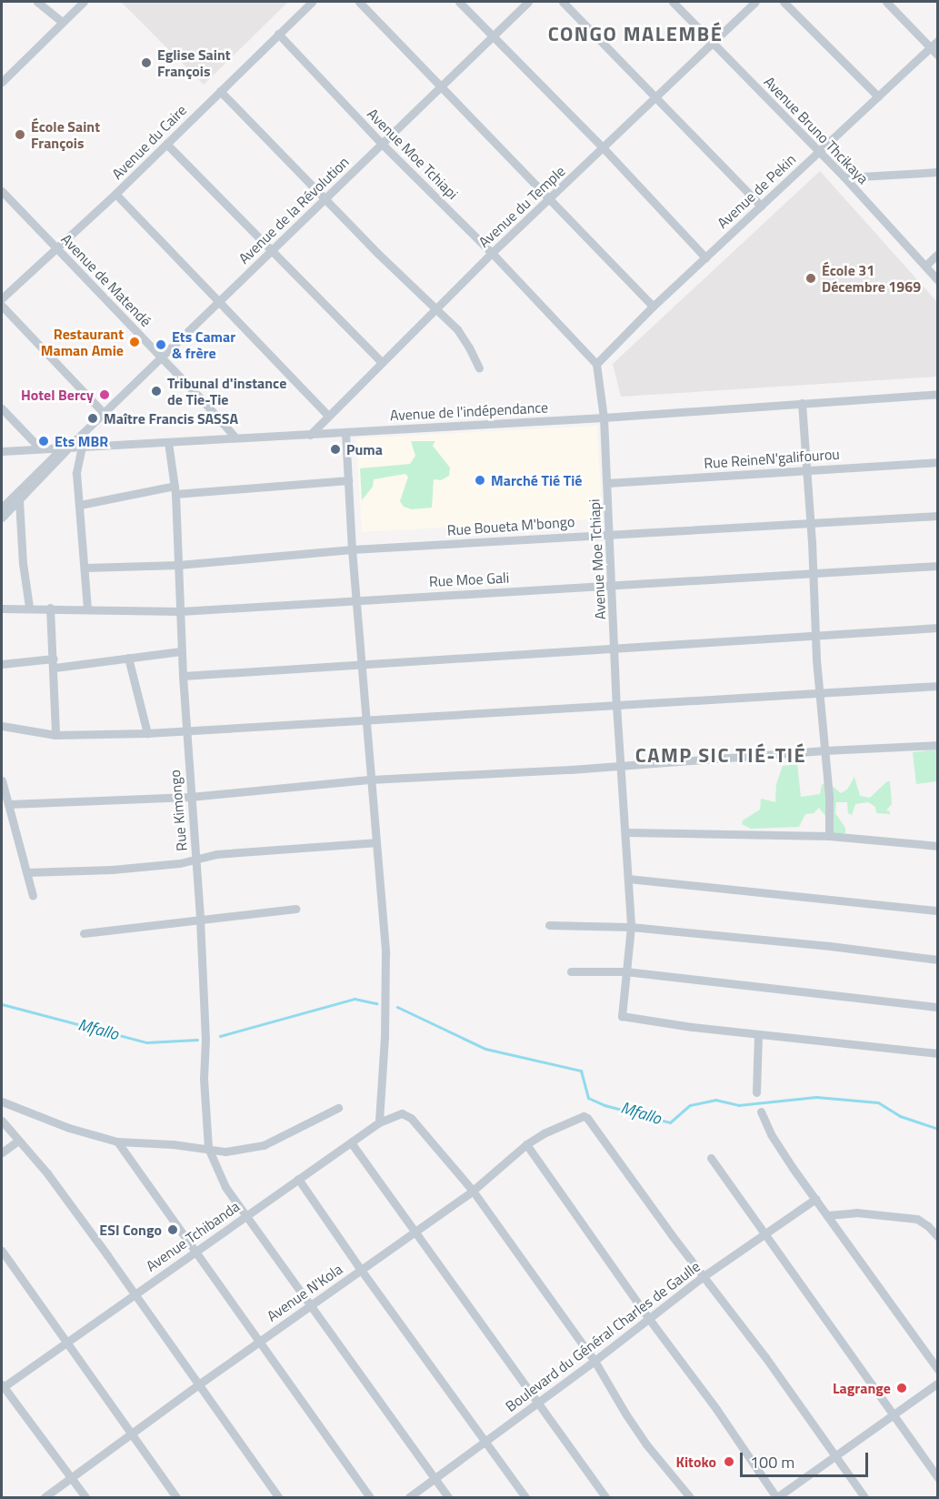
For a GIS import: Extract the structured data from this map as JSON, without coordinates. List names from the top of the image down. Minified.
{"streets":{"street":["Avenue Bruno Thcikaya","Avenue du Caire","Avenue Moe Tchiapi","Avenue de Pekin","Avenue du Temple","Avenue de la Révolution","Avenue de Matendé","Avenue de l'indépendance","Rue ReineN'galifourou","Rue Boueta M'bongo","Rue Moe Gali","Rue Kimongo","Avenue Tchibanda","Avenue N'Kola","Boulevard du Général Charles de Gaulle"]},"crossings":[["Avenue Bruno Thcikaya","Avenue de Pekin"],["Avenue Bruno Thcikaya","Avenue du Temple"],["Avenue du Caire","Avenue Moe Tchiapi"],["Avenue du Caire","Avenue de Matendé"],["Avenue Moe Tchiapi","Avenue de Pekin"],["Avenue Moe Tchiapi","Avenue du Temple"],["Avenue Moe Tchiapi","Avenue de la Révolution"],["Avenue Moe Tchiapi","Avenue de l'indépendance"],["Avenue Moe Tchiapi","Rue ReineN'galifourou"],["Avenue Moe Tchiapi","Rue Boueta M'bongo"],["Avenue Moe Tchiapi","Rue Moe Gali"],["Avenue du Temple","Avenue de l'indépendance"],["Avenue de la Révolution","Avenue de Matendé"],["Avenue de la Révolution","Avenue de l'indépendance"],["Avenue de Matendé","Avenue de l'indépendance"],["Avenue de l'indépendance","Rue Kimongo"],["Rue Boueta M'bongo","Rue Kimongo"],["Rue Moe Gali","Rue Kimongo"],["Rue Kimongo","Avenue Tchibanda"],["Rue Kimongo","Avenue N'Kola"],["Rue Kimongo","Boulevard du Général Charles de Gaulle"],["Avenue Tchibanda","Avenue N'Kola"],["Avenue N'Kola","Boulevard du Général Charles de Gaulle"]],"districts":["CONGO MALEMBÉ","CAMP SIC TIÉ-TIÉ"],"water":["Mfallo"],"places":["Eglise Saint François","École Saint François","École 31 Décembre 1969","Restaurant Maman Amie","Ets Camar & frère","Tribunal d'instance de Tie-Tie","Hotel Bercy","Maître Francis SASSA","Ets MBR","Puma","Marché Tié Tié","ESI Congo","Lagrange","Kitoko"],"scale_bar":"100 m"}
